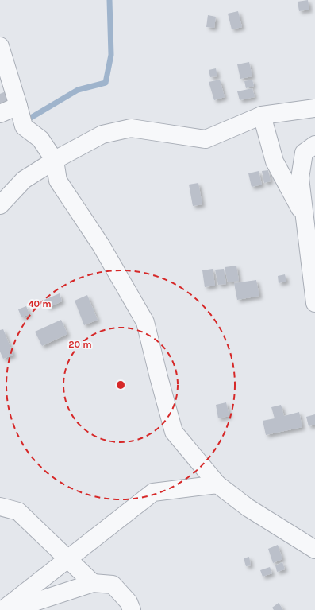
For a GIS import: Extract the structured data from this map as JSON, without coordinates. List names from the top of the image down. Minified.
{"rings":["40 m","20 m"]}
